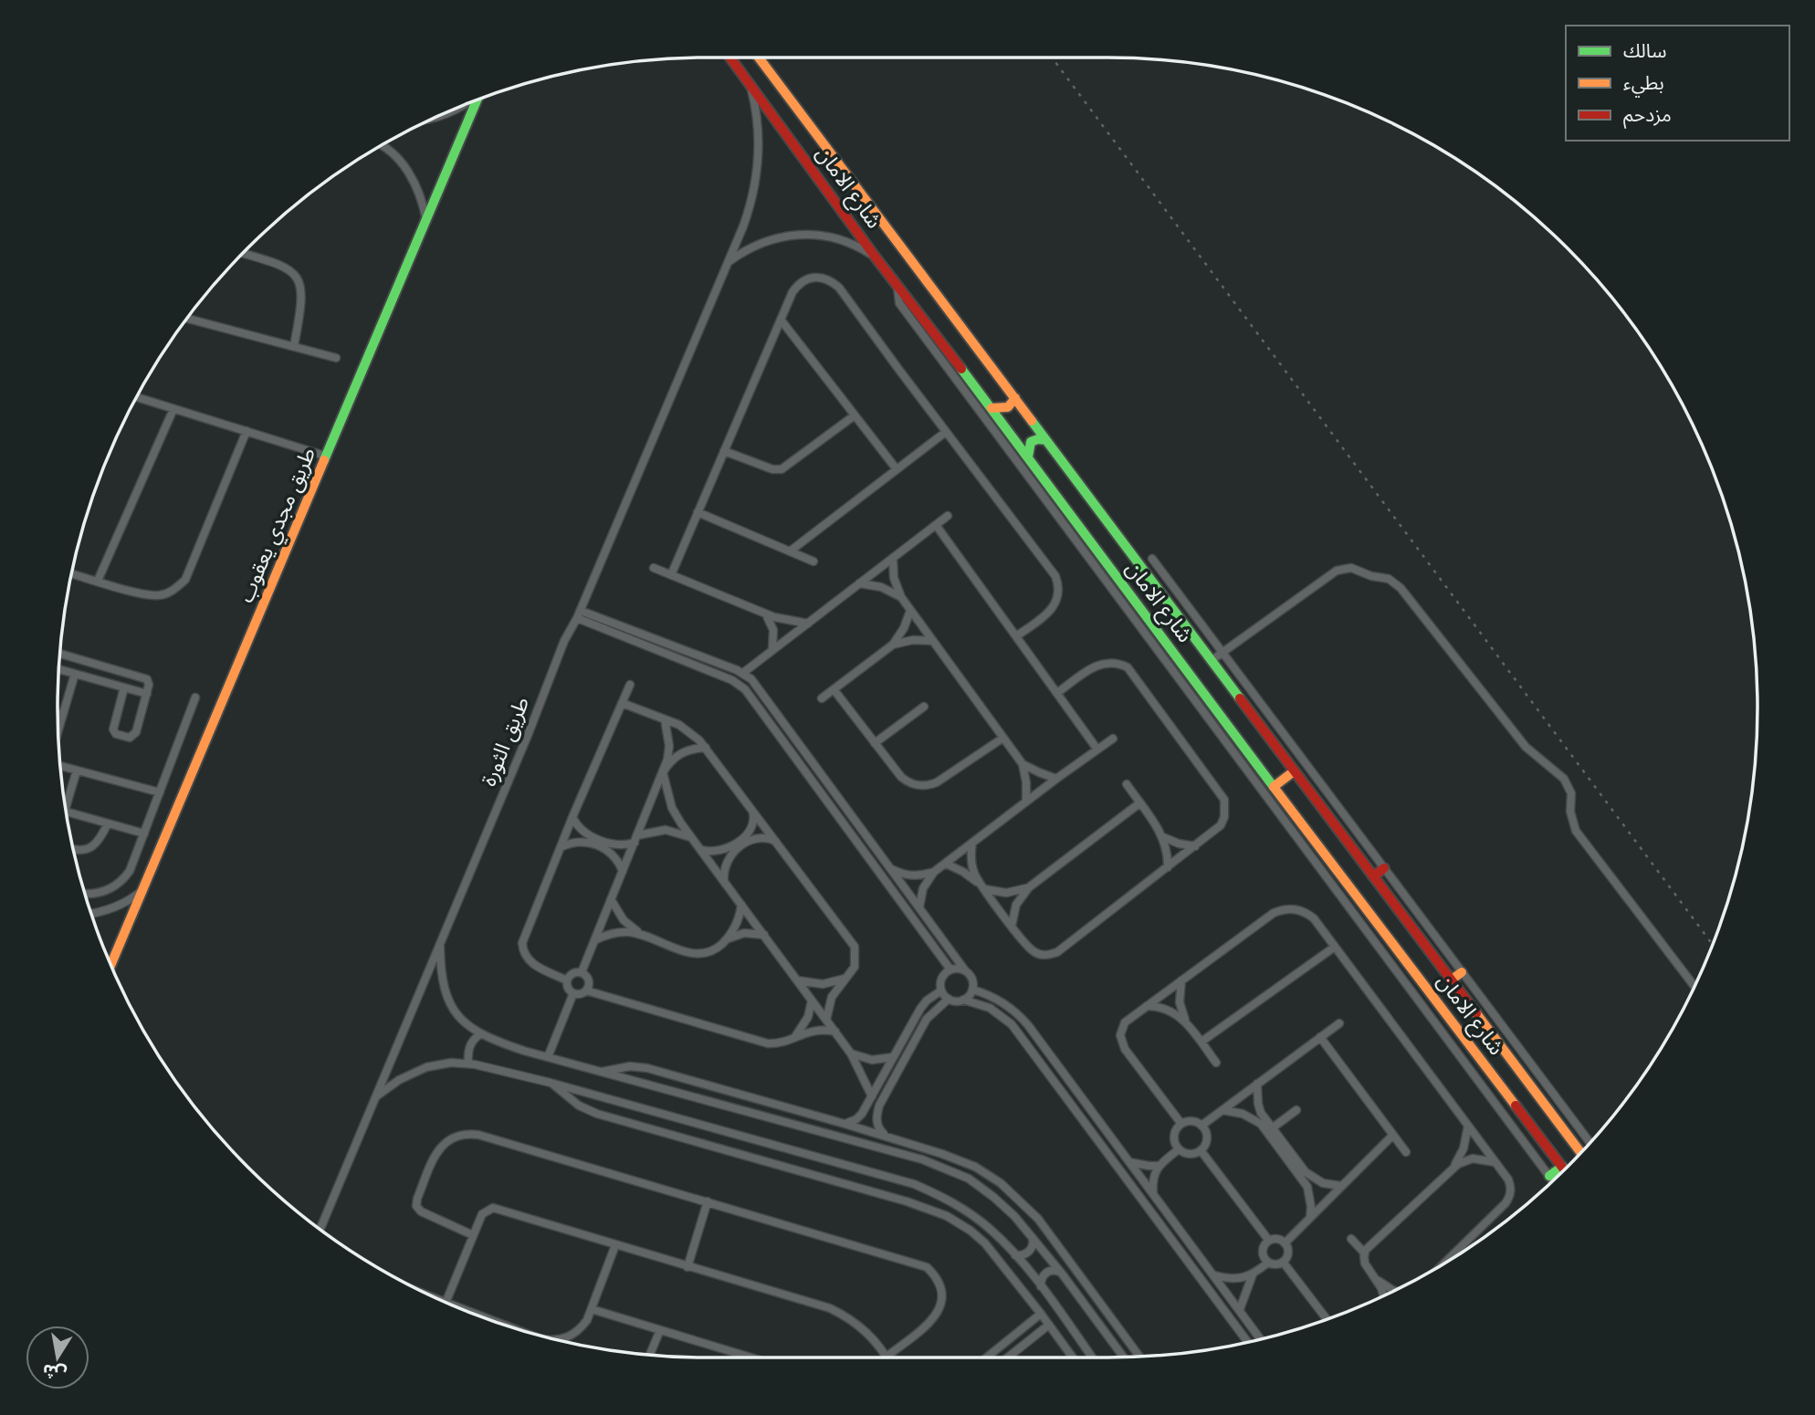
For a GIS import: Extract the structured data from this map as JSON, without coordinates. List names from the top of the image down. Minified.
{"streets":{"street":["شارع الامان","طريق مجدي يعقوب","طريق الثورة"]},"crossings":[["شارع الامان","طريق الثورة"]],"legend":["سالك","بطيء","مزدحم"],"north":"bottom"}
